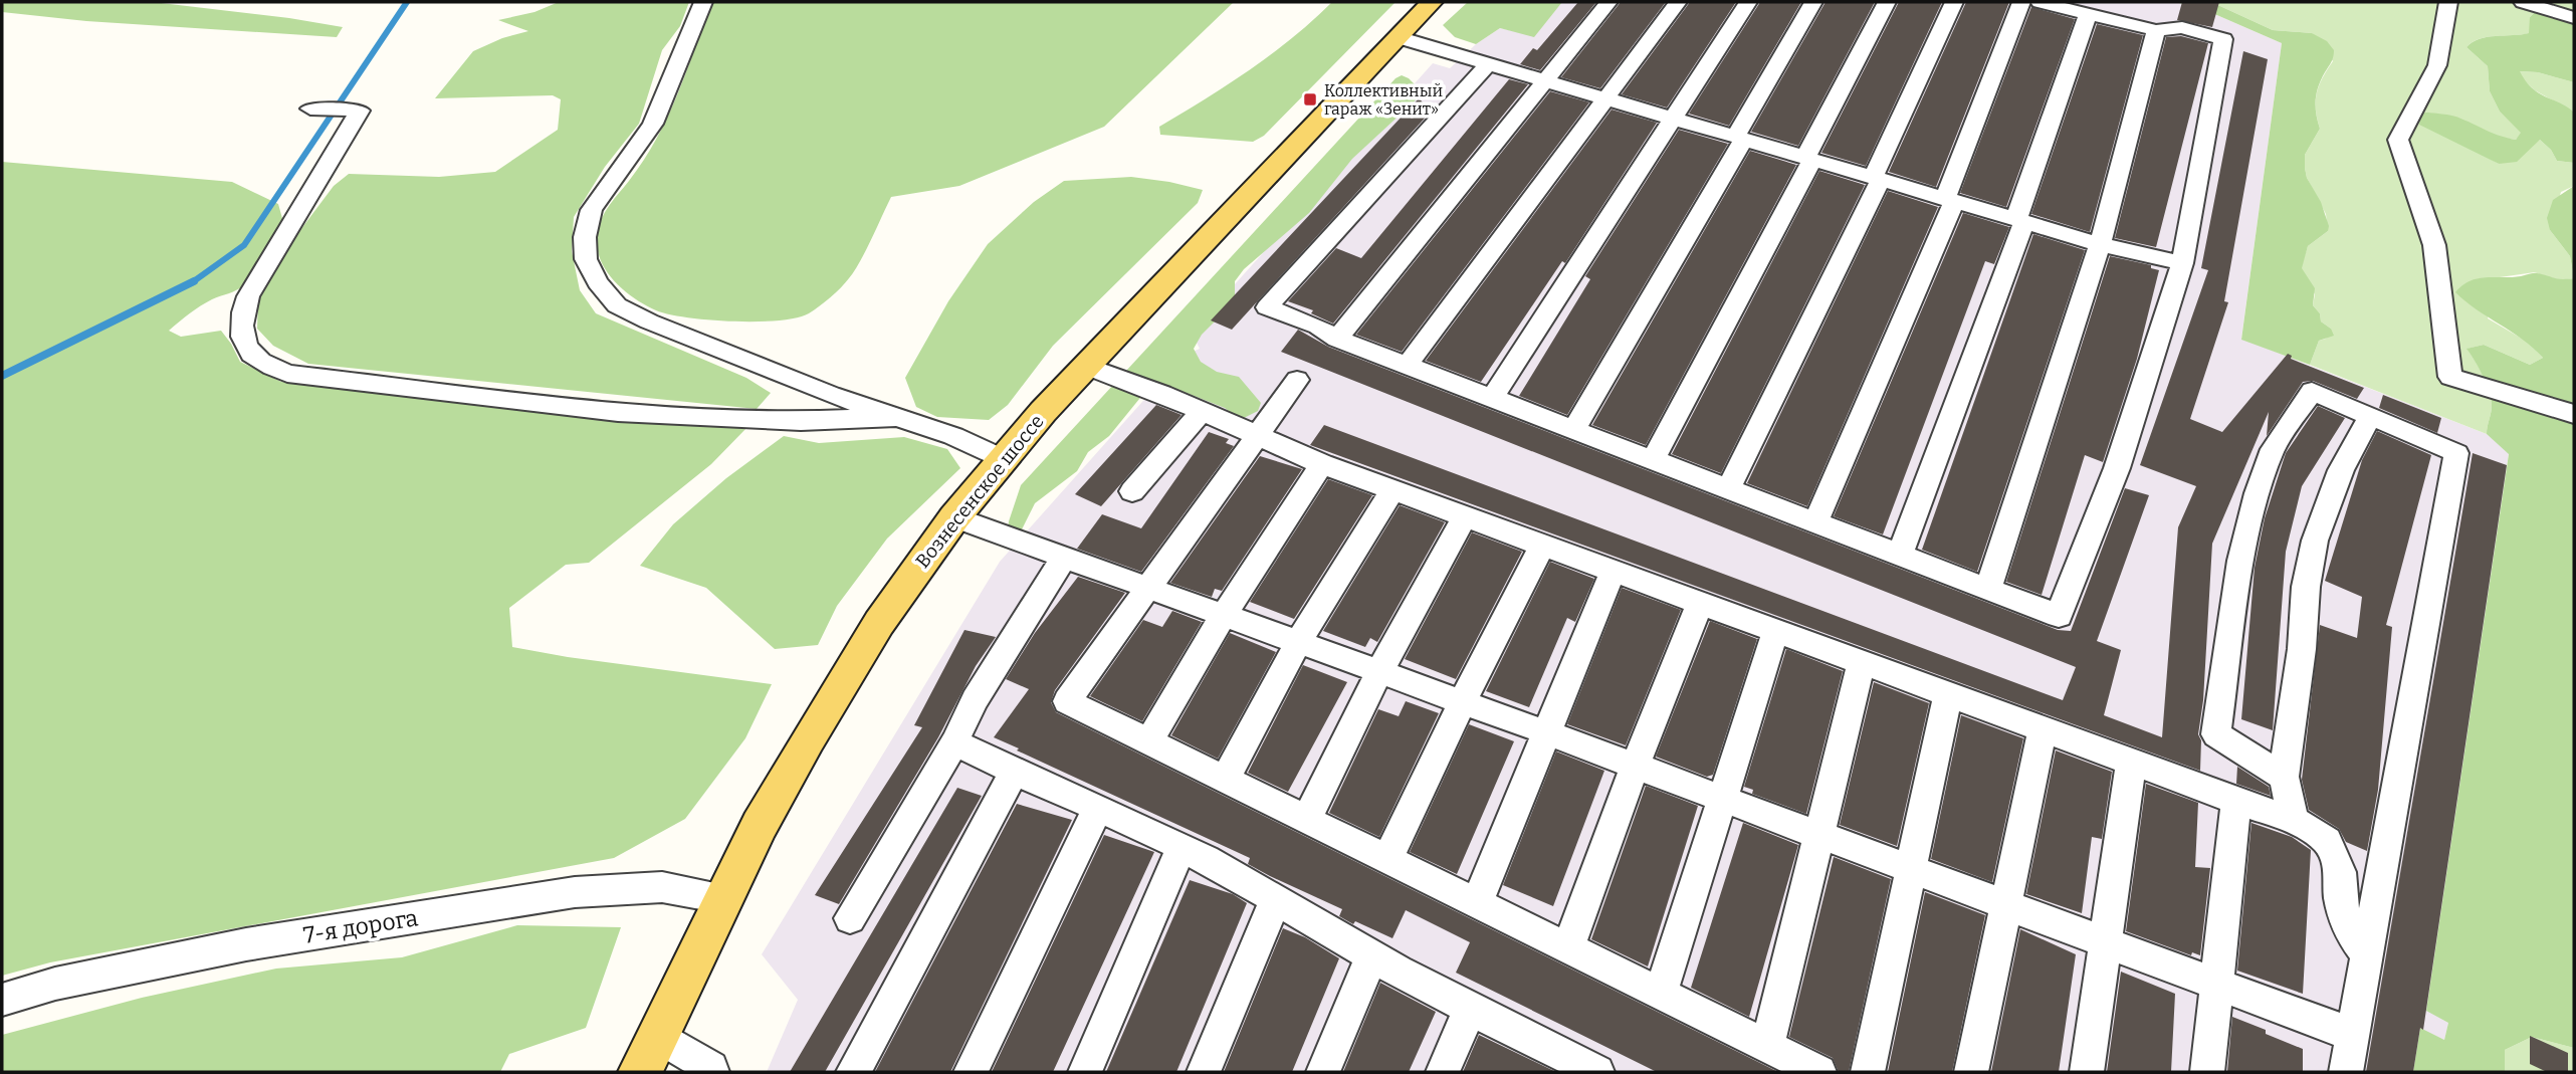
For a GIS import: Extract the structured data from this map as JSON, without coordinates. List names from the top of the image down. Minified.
{"streets":{"main road":["Вознесенское шоссе"],"street":["7-я дорога"]},"crossings":[["Вознесенское шоссе","7-я дорога"]],"places":{"transit":["Коллективный гараж «Зенит»"]}}
